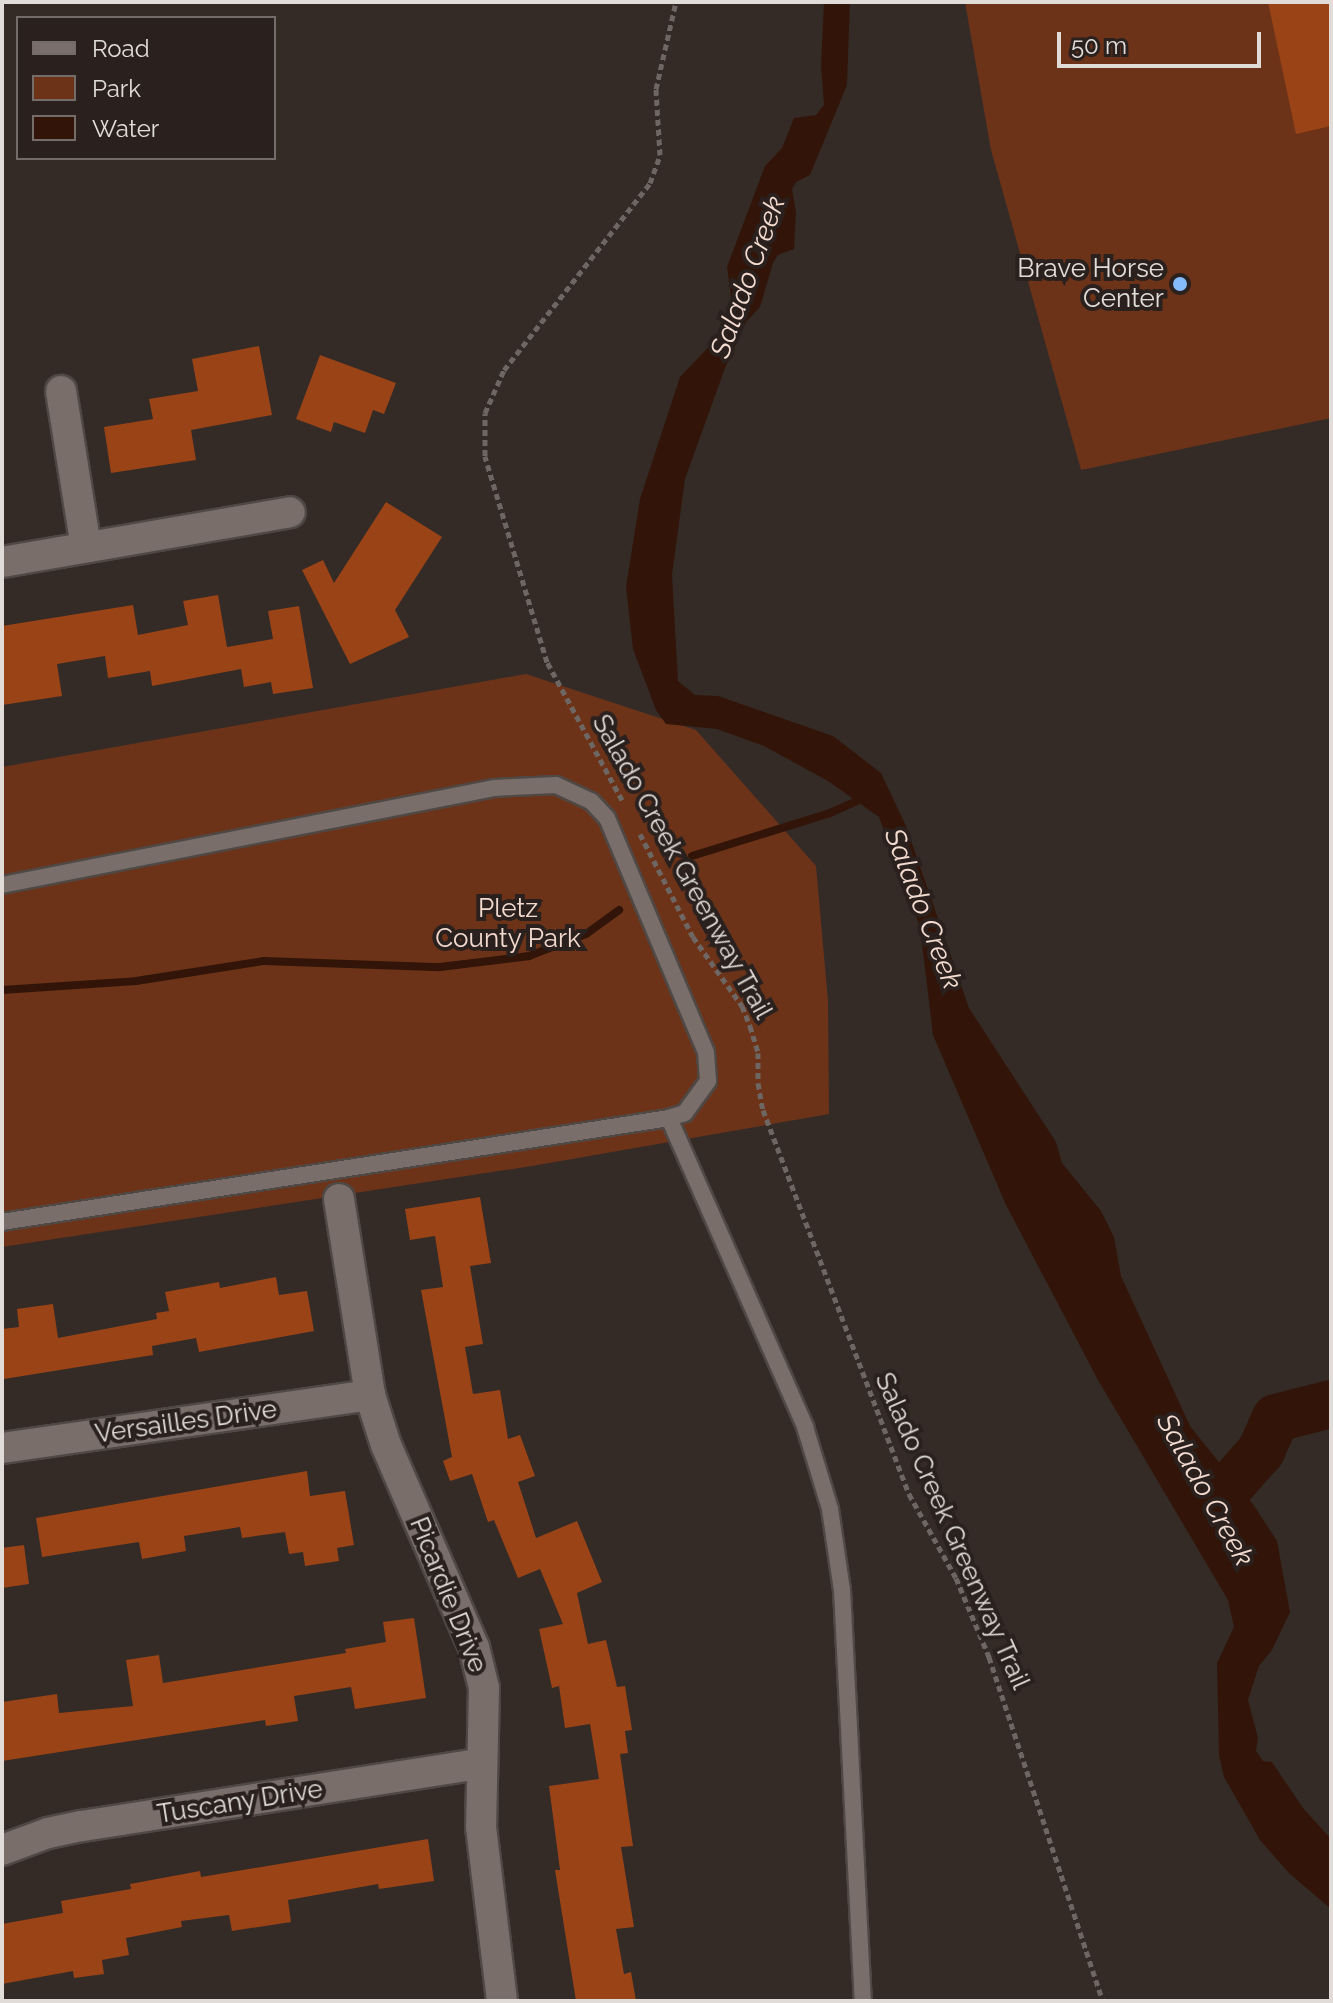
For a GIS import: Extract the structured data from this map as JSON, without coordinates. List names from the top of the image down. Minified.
{"streets":{"street":["Versailles Drive","Picardie Drive","Tuscany Drive"],"path":["Salado Creek Greenway Trail"]},"crossings":[["Versailles Drive","Picardie Drive"],["Picardie Drive","Tuscany Drive"]],"water":["Salado Creek"],"parks":["Pletz County Park"],"places":["Brave Horse Center"],"legend":["Road","Park","Water"],"scale_bar":"50 m"}
